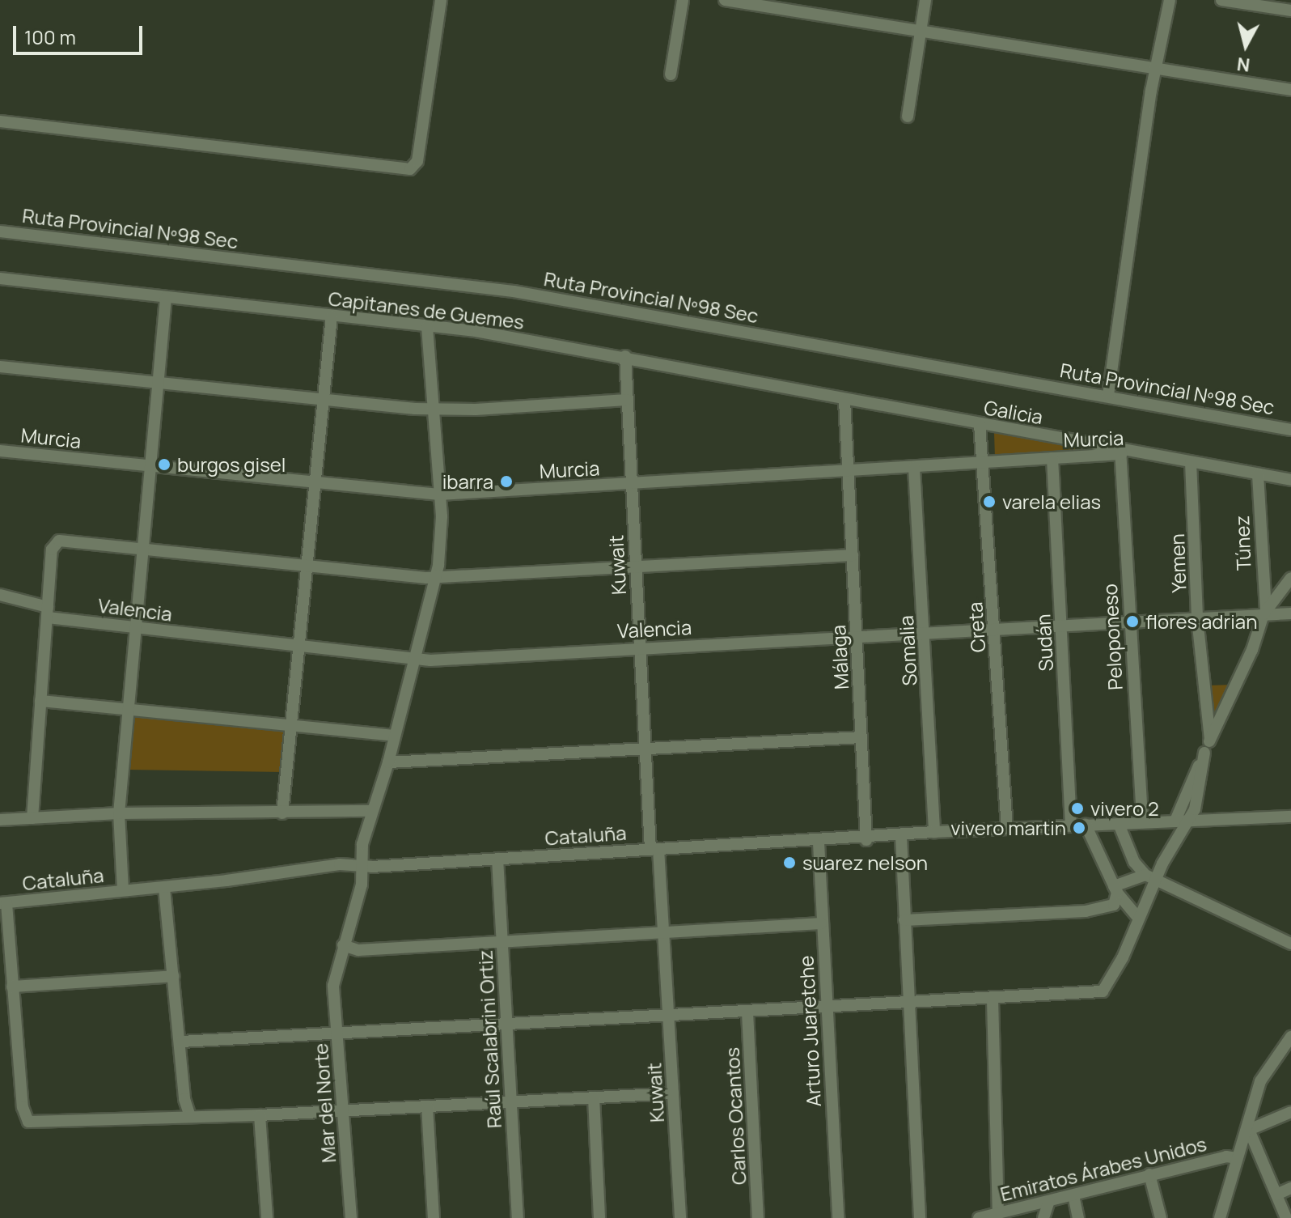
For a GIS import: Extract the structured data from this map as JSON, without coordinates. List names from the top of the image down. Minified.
{"streets":{"street":["Ruta Provincial Nº98 Sec","Capitanes de Guemes","Galicia","Murcia","Túnez","Yemen","Kuwait","Valencia","Creta","Peloponeso","Sudán","Somalia","Málaga","Cataluña","Arturo Juaretche","Raúl Scalabrini Ortiz","Mar del Norte","Carlos Ocantos","Emiratos Árabes Unidos"]},"crossings":[["Capitanes de Guemes","Galicia"],["Capitanes de Guemes","Kuwait"],["Capitanes de Guemes","Málaga"],["Capitanes de Guemes","Mar del Norte"],["Galicia","Murcia"],["Galicia","Túnez"],["Galicia","Yemen"],["Galicia","Creta"],["Galicia","Peloponeso"],["Galicia","Málaga"],["Murcia","Kuwait"],["Murcia","Creta"],["Murcia","Peloponeso"],["Murcia","Sudán"],["Murcia","Somalia"],["Murcia","Málaga"],["Murcia","Mar del Norte"],["Túnez","Valencia"],["Yemen","Valencia"],["Kuwait","Valencia"],["Kuwait","Cataluña"],["Valencia","Creta"],["Valencia","Peloponeso"],["Valencia","Sudán"],["Valencia","Somalia"],["Valencia","Málaga"],["Valencia","Mar del Norte"],["Creta","Cataluña"],["Peloponeso","Cataluña"],["Sudán","Cataluña"],["Somalia","Cataluña"],["Málaga","Cataluña"],["Cataluña","Arturo Juaretche"],["Cataluña","Raúl Scalabrini Ortiz"],["Cataluña","Mar del Norte"]],"places":["burgos gisel","ibarra","varela elias","flores adrian","vivero 2","vivero martin","suarez nelson"],"scale_bar":"100 m","north":"bottom"}
